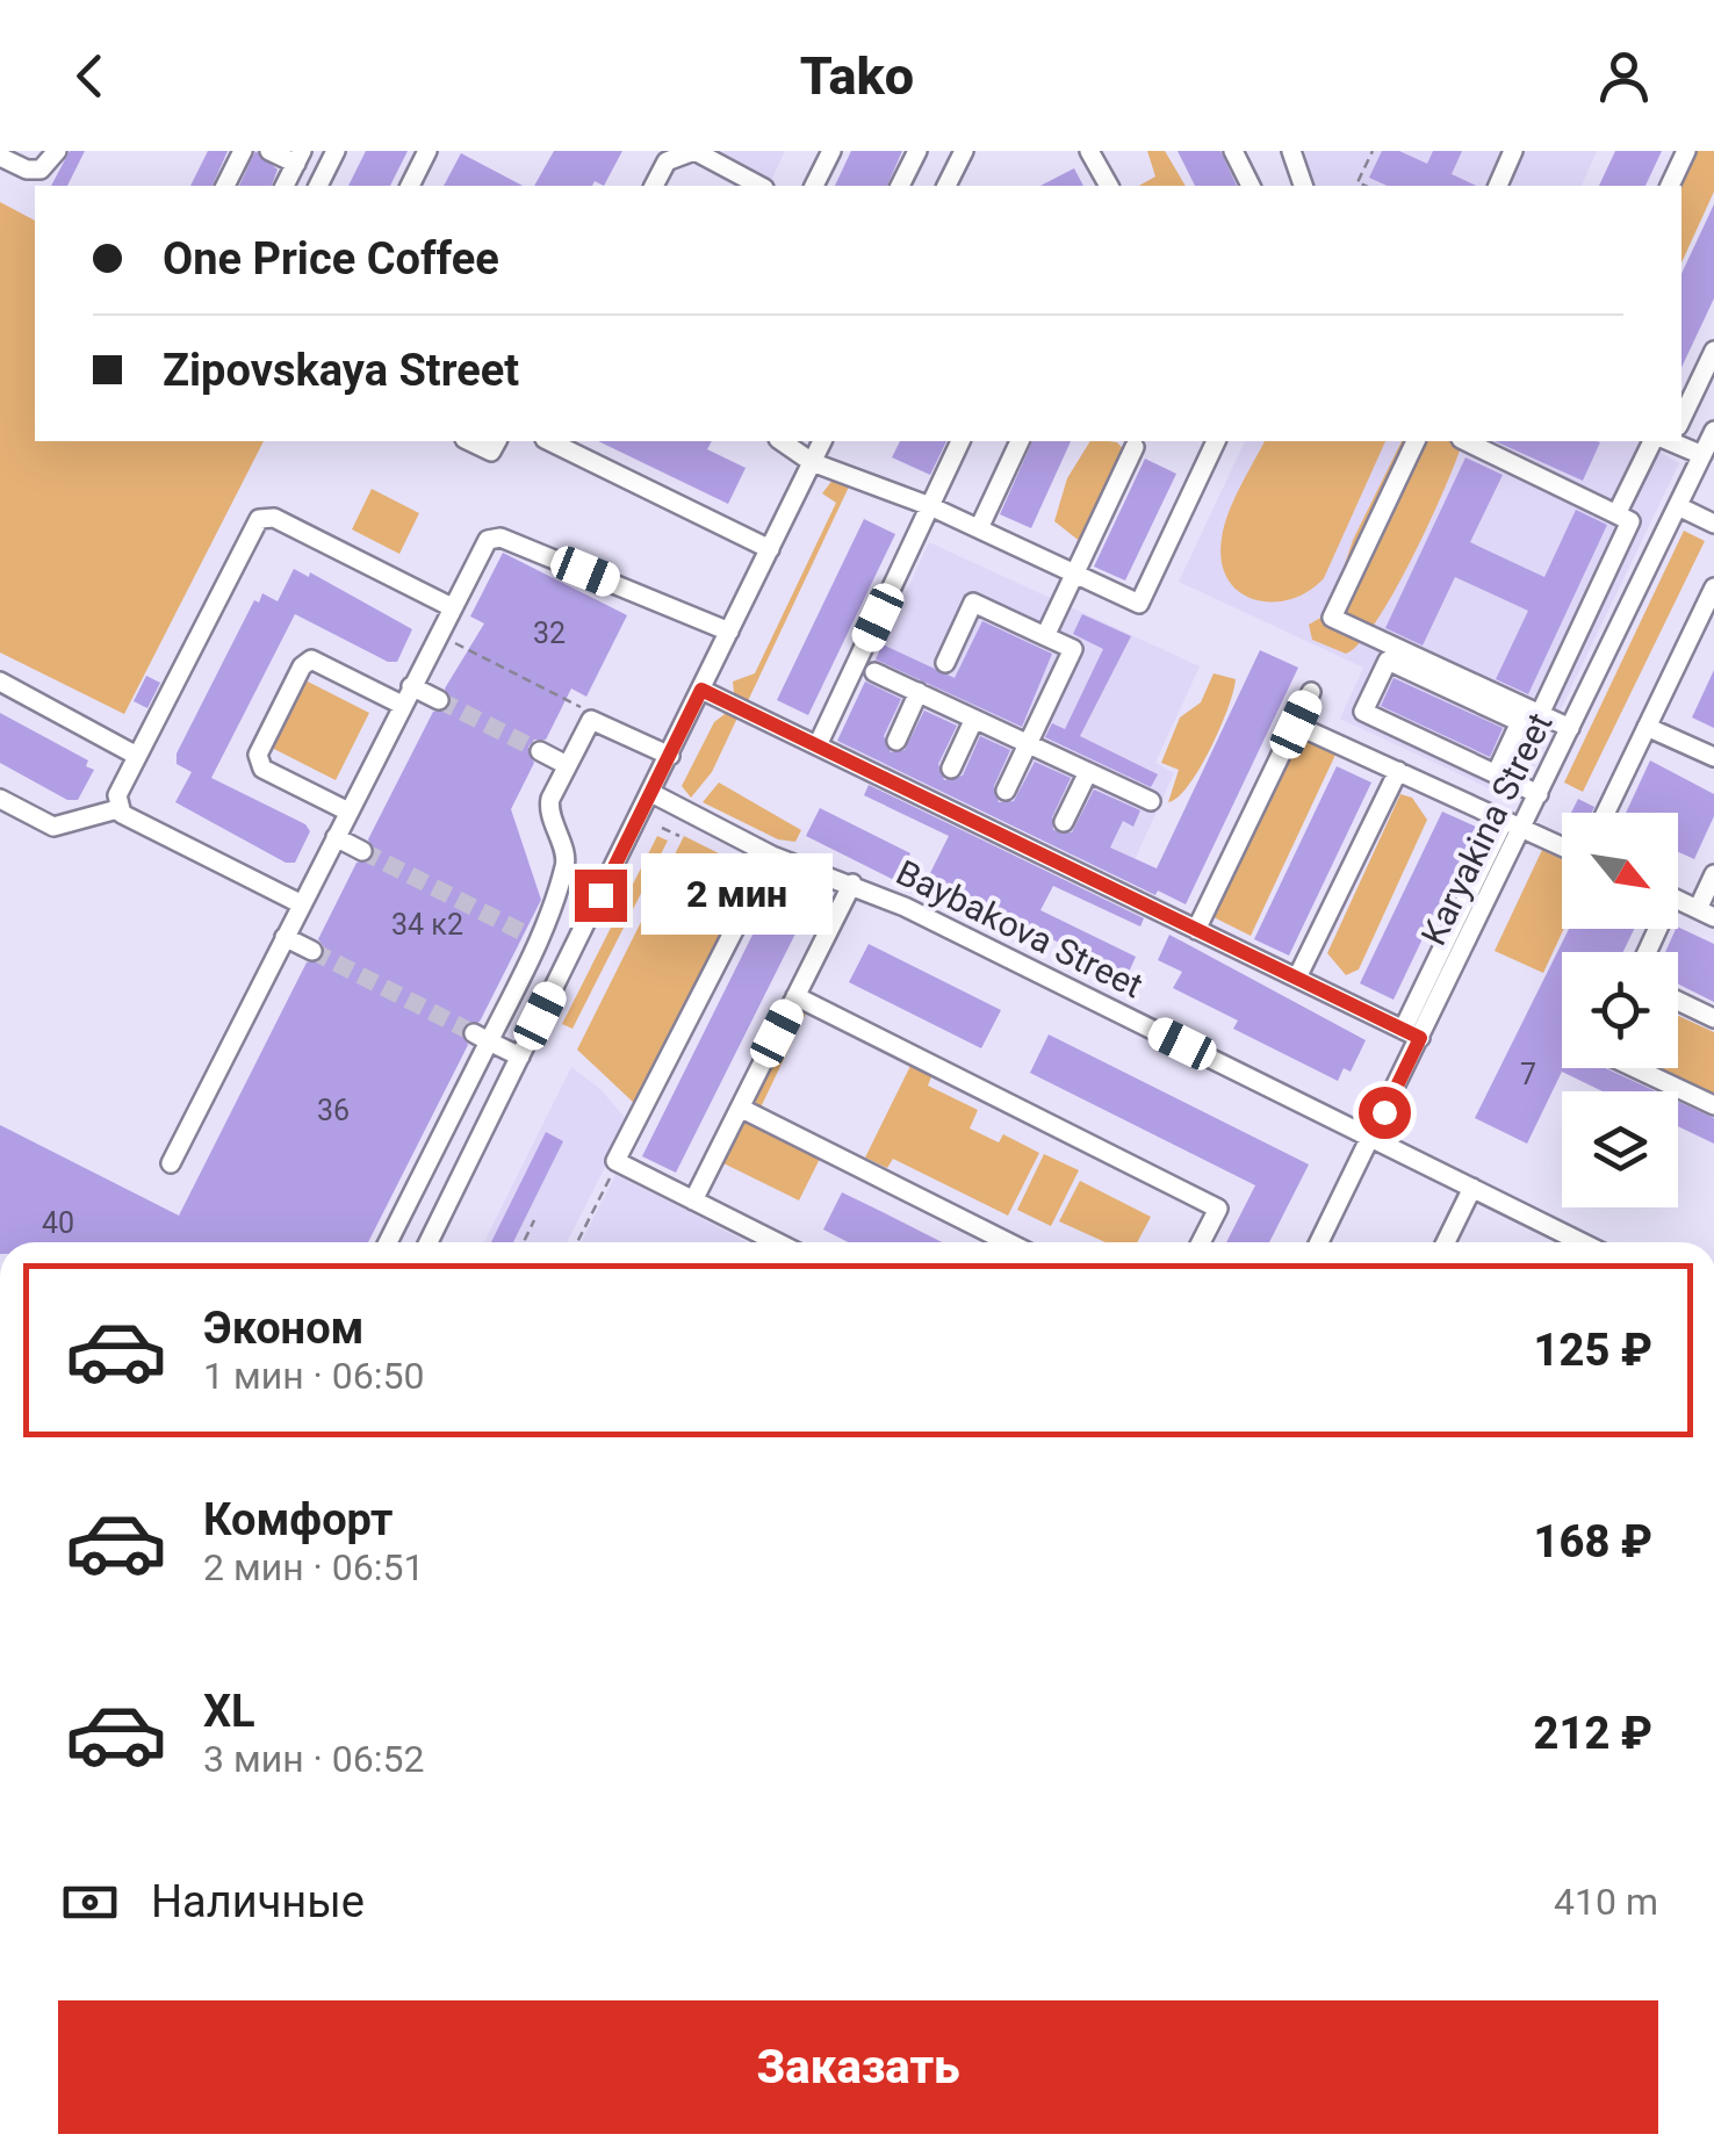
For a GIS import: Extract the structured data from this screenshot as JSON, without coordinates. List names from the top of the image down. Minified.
{"streets":{"street":["Karyakina Street","Baybakova Street"]},"crossings":[["Karyakina Street","Baybakova Street"]],"house_numbers":["32","34 к2","7","36","40"],"north":"bottom right","page":{"header":"Tako","banner":["One Price Coffee","Zipovskaya Street"],"bubble":"2 мин","list":[{"name":"Эконом","note":"1 мин · 06:50","value":"125 ₽"},{"name":"Комфорт","note":"2 мин · 06:51","value":"168 ₽"},{"name":"XL","note":"3 мин · 06:52","value":"212 ₽"}],"pay":["Наличные","410 m"],"buttons":"Заказать"}}
